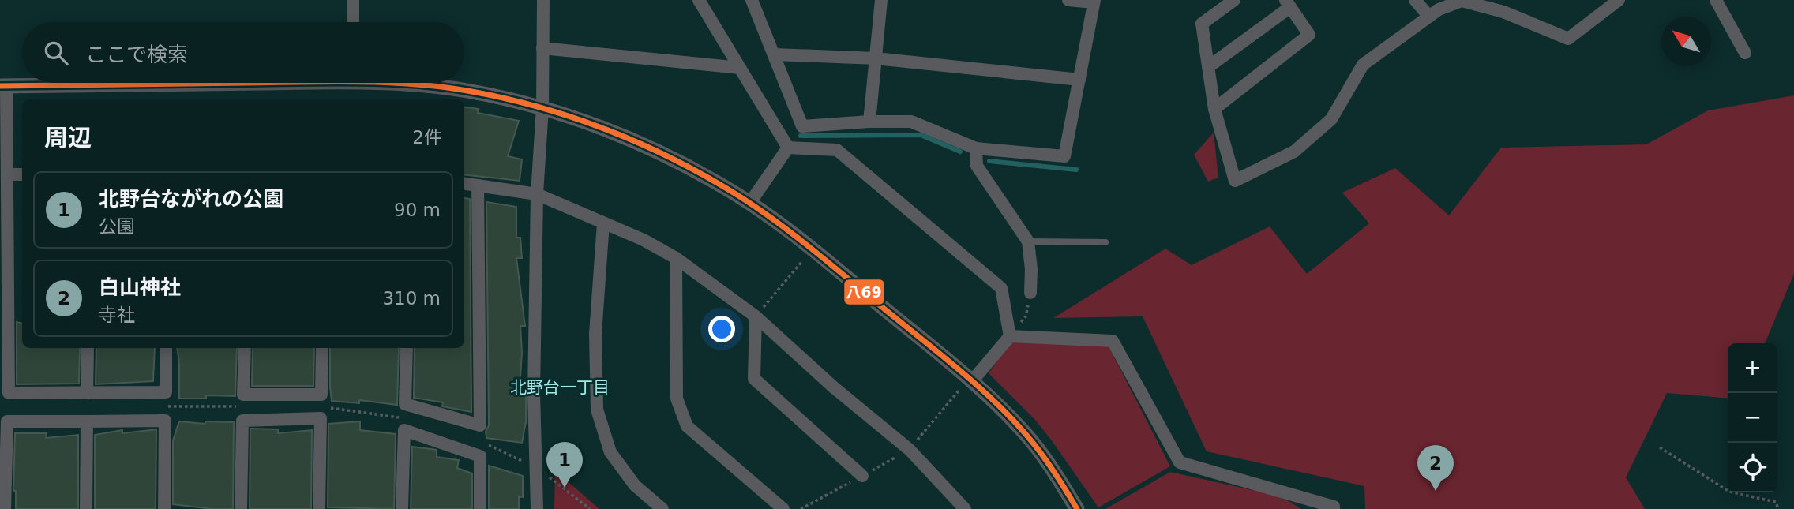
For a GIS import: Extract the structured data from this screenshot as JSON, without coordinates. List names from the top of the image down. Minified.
{"districts":["北野台一丁目"],"lines":["transit line 八69"],"north":"top left","page":{"search":"ここで検索","heading":["周辺","2件"],"list":[{"mark":"1","name":"北野台ながれの公園","note":"公園","value":"90 m"},{"mark":"2","name":"白山神社","note":"寺社","value":"310 m"}],"map_buttons":["+","−"],"pins":["1","2"]}}
